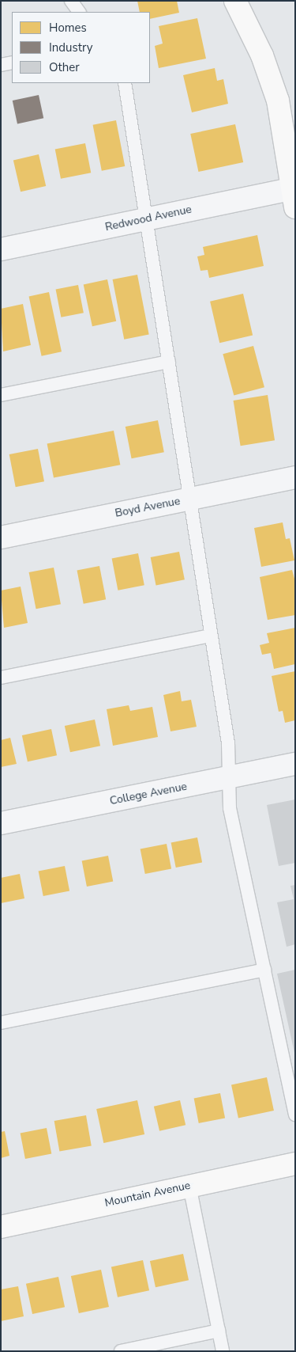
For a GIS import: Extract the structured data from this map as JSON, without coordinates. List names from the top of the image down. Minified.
{"streets":{"main road":["Mountain Avenue"],"street":["Redwood Avenue","Boyd Avenue","College Avenue"]},"legend":["Homes","Industry","Other"]}
